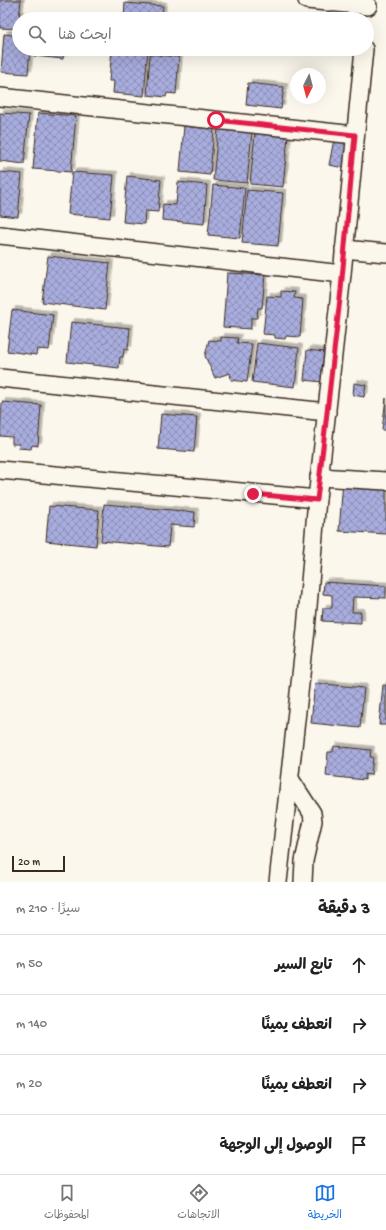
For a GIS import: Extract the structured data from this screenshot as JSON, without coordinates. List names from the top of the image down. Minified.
{"scale_bar":"20 m","north":"bottom","page":{"search":"ابحث هنا","scale":"20 m","heading":["3 دقيقة","سيرًا · 210 m"],"list":[["تابع السير","50 m"],["انعطف يمينًا","140 m"],["انعطف يمينًا","20 m"],"الوصول إلى الوجهة"],"nav":["الخريطة","الاتجاهات","المحفوظات"]}}
